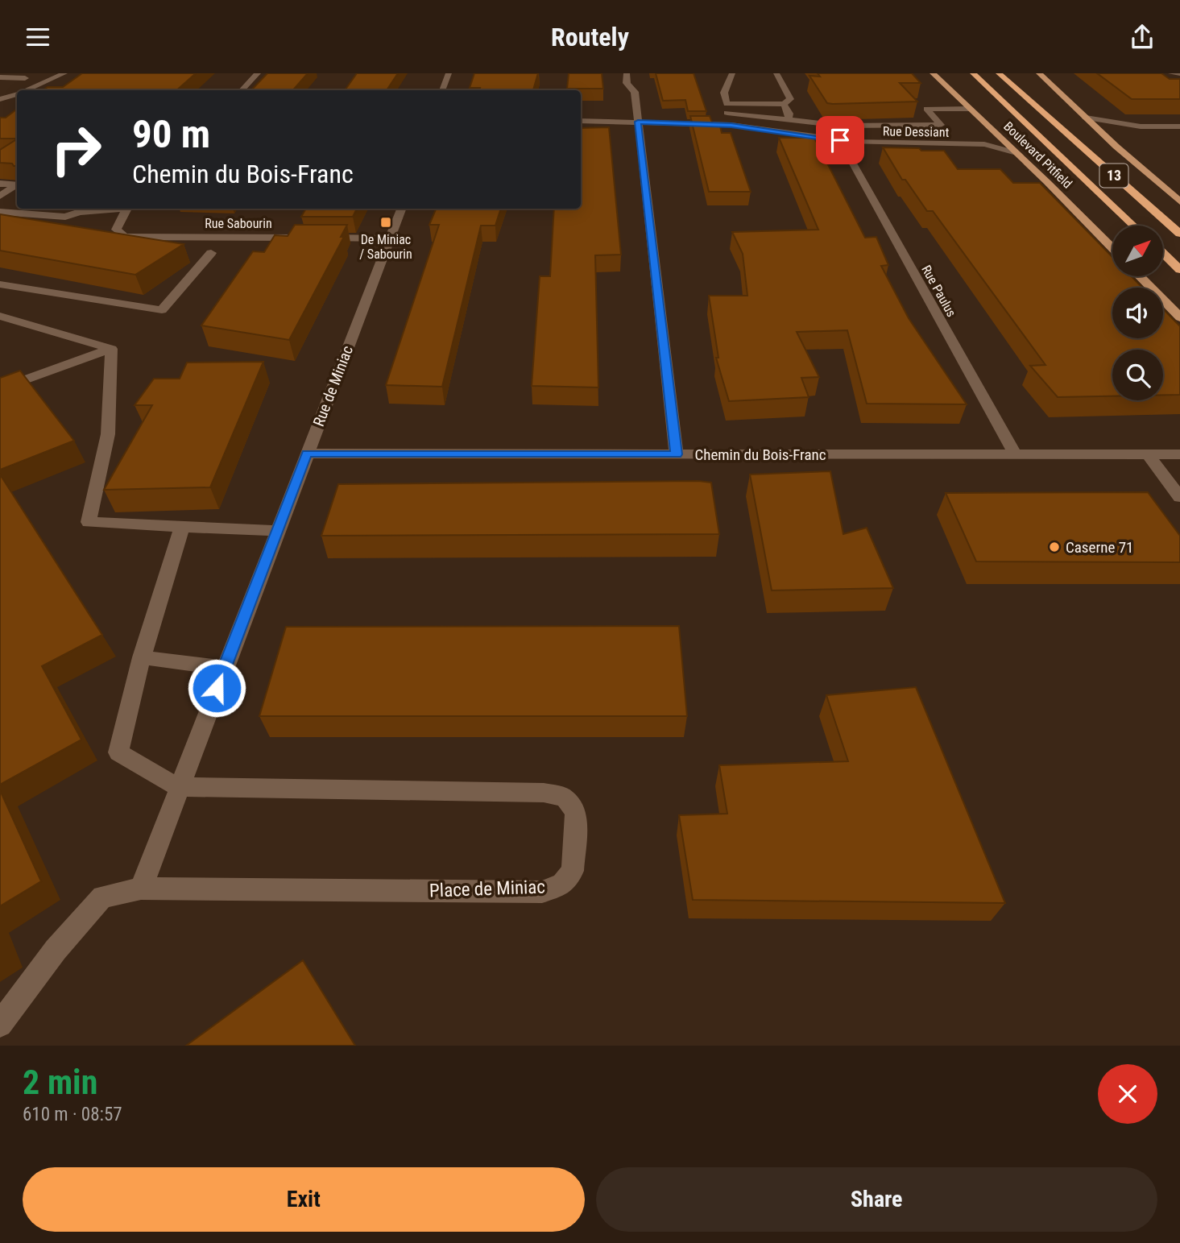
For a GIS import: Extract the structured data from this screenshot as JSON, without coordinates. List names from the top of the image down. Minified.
{"streets":{"highway":["13"],"main road":["Boulevard Pitfield"],"street":["Rue Dessiant","Rue Sabourin","Rue Paulus","Rue de Miniac","Chemin du Bois-Franc","Place de Miniac"]},"crossings":[["Rue Dessiant","Boulevard Pitfield"],["Rue Dessiant","Rue Paulus"],["Rue Sabourin","Rue de Miniac"],["Rue Paulus","Chemin du Bois-Franc"],["Rue de Miniac","Chemin du Bois-Franc"],["Rue de Miniac","Place de Miniac"]],"places":{"transit":["De Miniac / Sabourin"],"other":["Caserne 71"]},"north":"top right","page":{"header":"Routely","turn":["90 m","Chemin du Bois-Franc"],"heading":["2 min","610 m · 08:57"],"buttons":["Exit","Share"]}}
